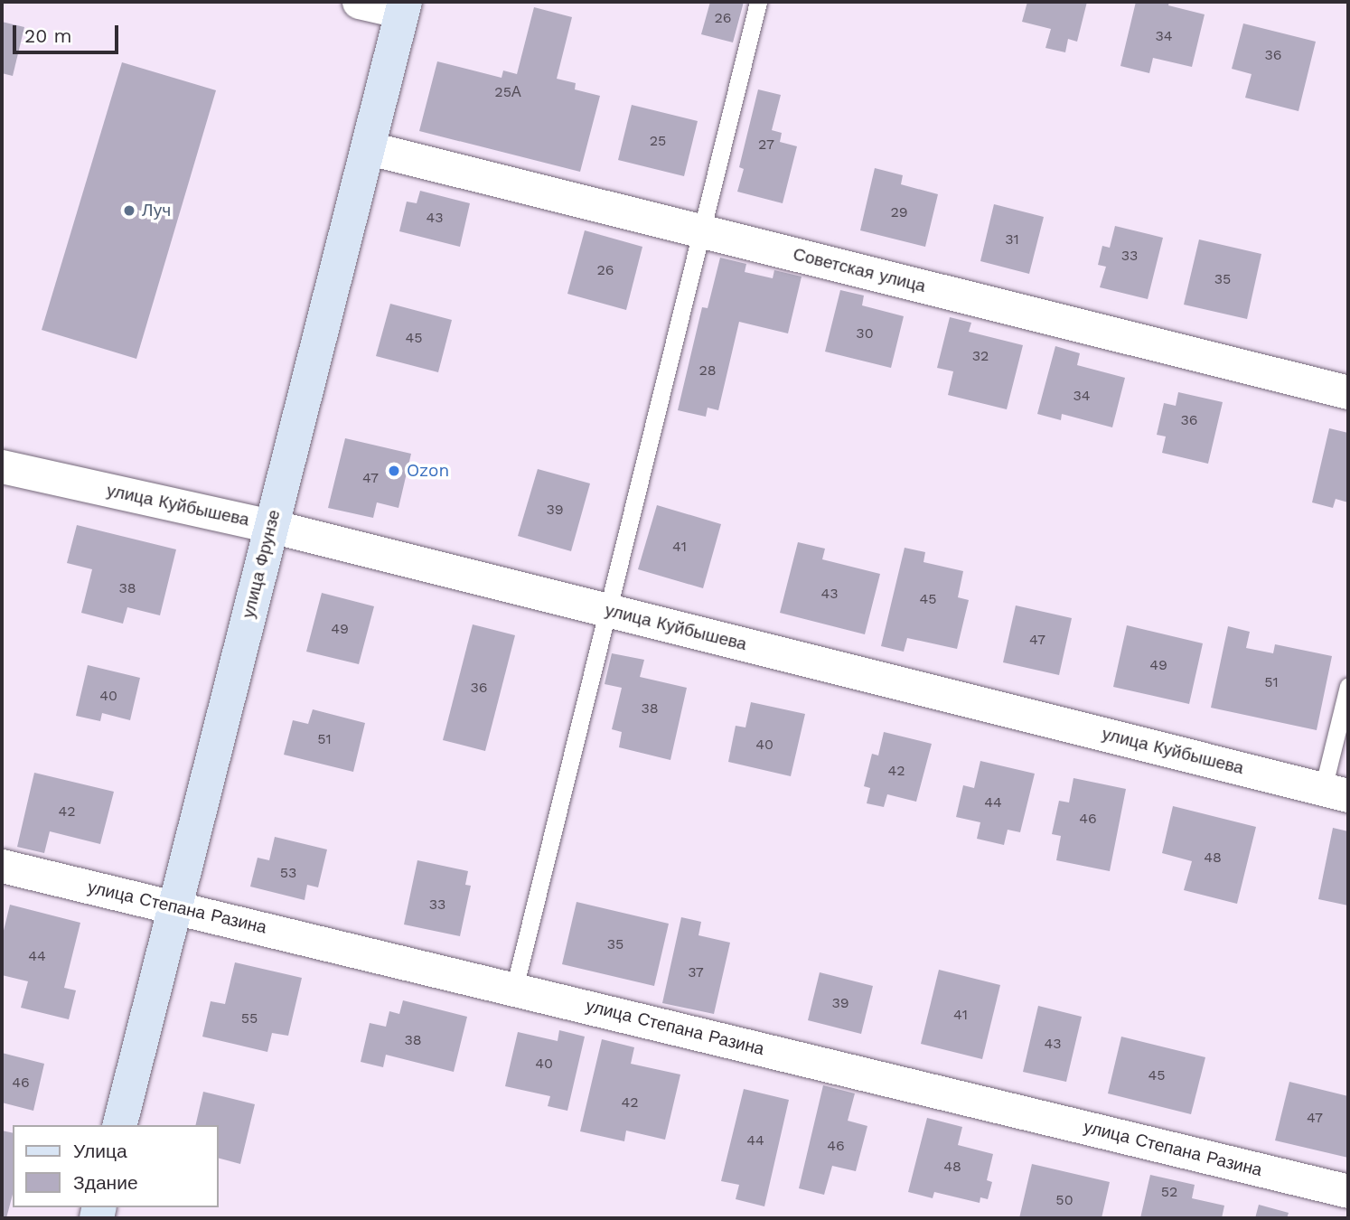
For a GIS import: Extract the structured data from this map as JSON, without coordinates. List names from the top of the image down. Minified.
{"streets":{"street":["Советская улица","улица Куйбышева","улица Фрунзе","улица Степана Разина"]},"crossings":[["Советская улица","улица Фрунзе"],["улица Куйбышева","улица Фрунзе"],["улица Фрунзе","улица Степана Разина"]],"places":["Луч","Ozon"],"house_numbers":["26","34","36","25А","25","27","29","43","31","33","26","35","30","45","32","28","34","36","47","39","41","38","43","45","49","47","49","51","36","40","38","51","40","42","44","42","46","48","53","33","35","44","37","39","41","55","38","43","40","45","46","42","47","44","46","48","52","50"],"legend":["Улица","Здание"],"scale_bar":"20 m"}
